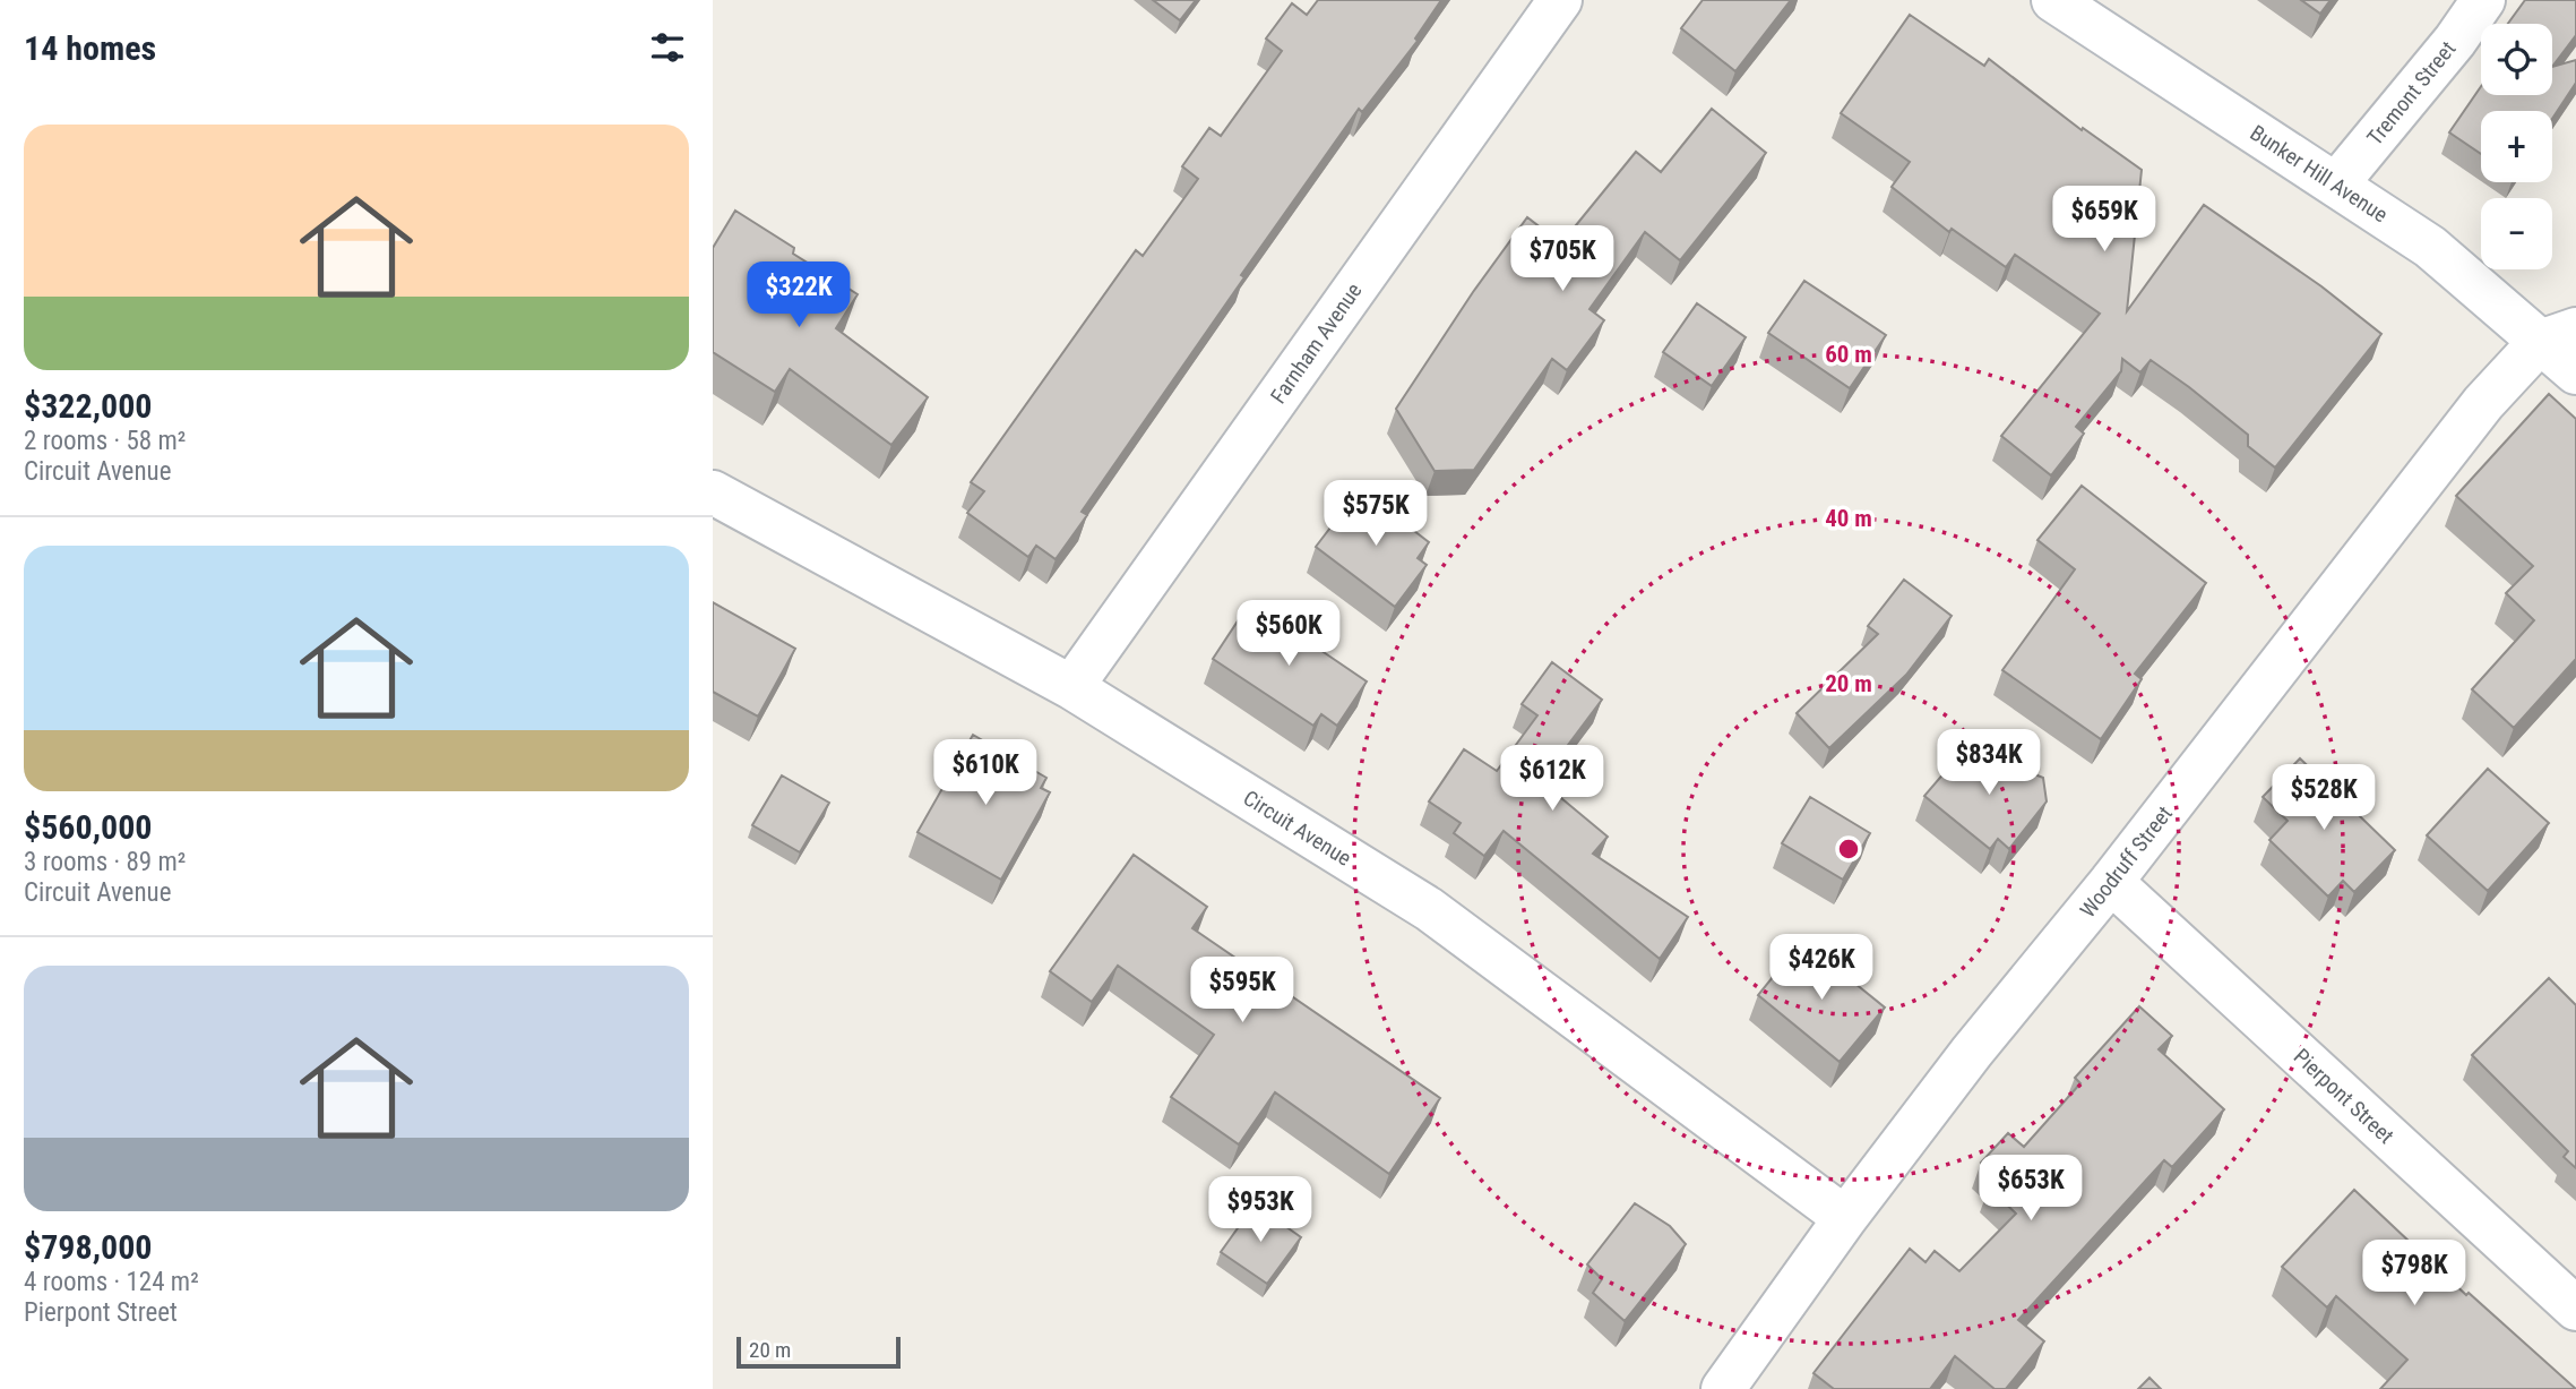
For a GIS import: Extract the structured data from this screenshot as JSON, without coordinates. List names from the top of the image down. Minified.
{"streets":{"street":["Tremont Street","Bunker Hill Avenue","Farnham Avenue","Circuit Avenue","Woodruff Street","Pierpont Street"]},"crossings":[["Tremont Street","Bunker Hill Avenue"],["Bunker Hill Avenue","Woodruff Street"],["Farnham Avenue","Circuit Avenue"],["Circuit Avenue","Woodruff Street"],["Woodruff Street","Pierpont Street"]],"scale_bar":"20 m","page":{"heading":"14 homes","map_buttons":["+","−"],"list":[{"name":"$322,000","note":"2 rooms · 58 m² · Circuit Avenue"},{"name":"$560,000","note":"3 rooms · 89 m² · Circuit Avenue"},{"name":"$798,000","note":"4 rooms · 124 m² · Pierpont Street"}],"price":["$659K","$705K","$322K","$575K","$560K","$834K","$610K","$612K","$528K","$426K","$595K","$653K","$953K","$798K"],"scale":"20 m"},"rings":["60 m","40 m","20 m"]}
